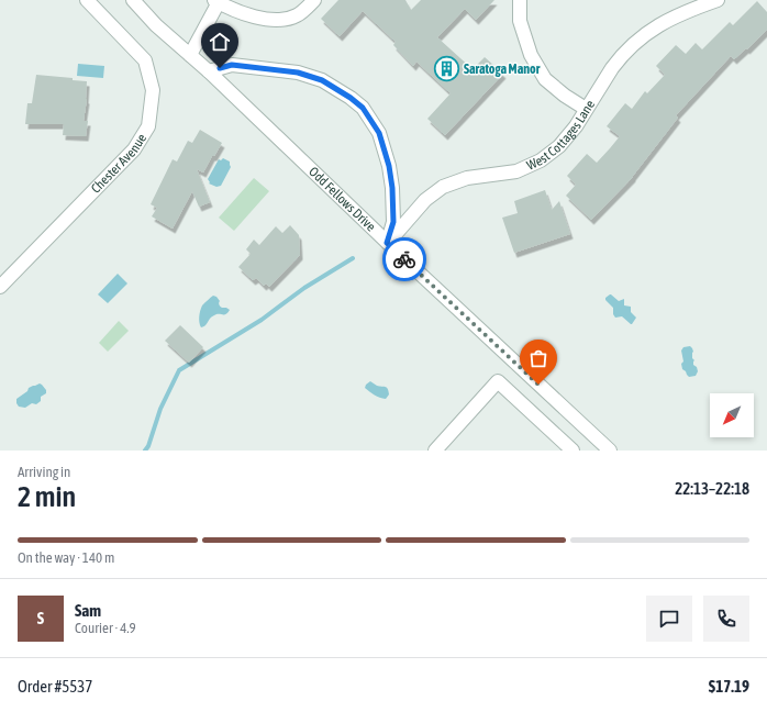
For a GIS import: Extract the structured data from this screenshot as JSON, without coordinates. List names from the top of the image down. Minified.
{"streets":{"street":["West Cottages Lane","Chester Avenue","Odd Fellows Drive"]},"crossings":[["West Cottages Lane","Odd Fellows Drive"]],"places":{"building":["Saratoga Manor"]},"north":"bottom left","page":{"heading":["2 min","Arriving in","22:13–22:18"],"panel":["Sam","Courier · 4.9","Order #5537","$17.19"],"bar":"On the way · 140 m","round":"S"}}
